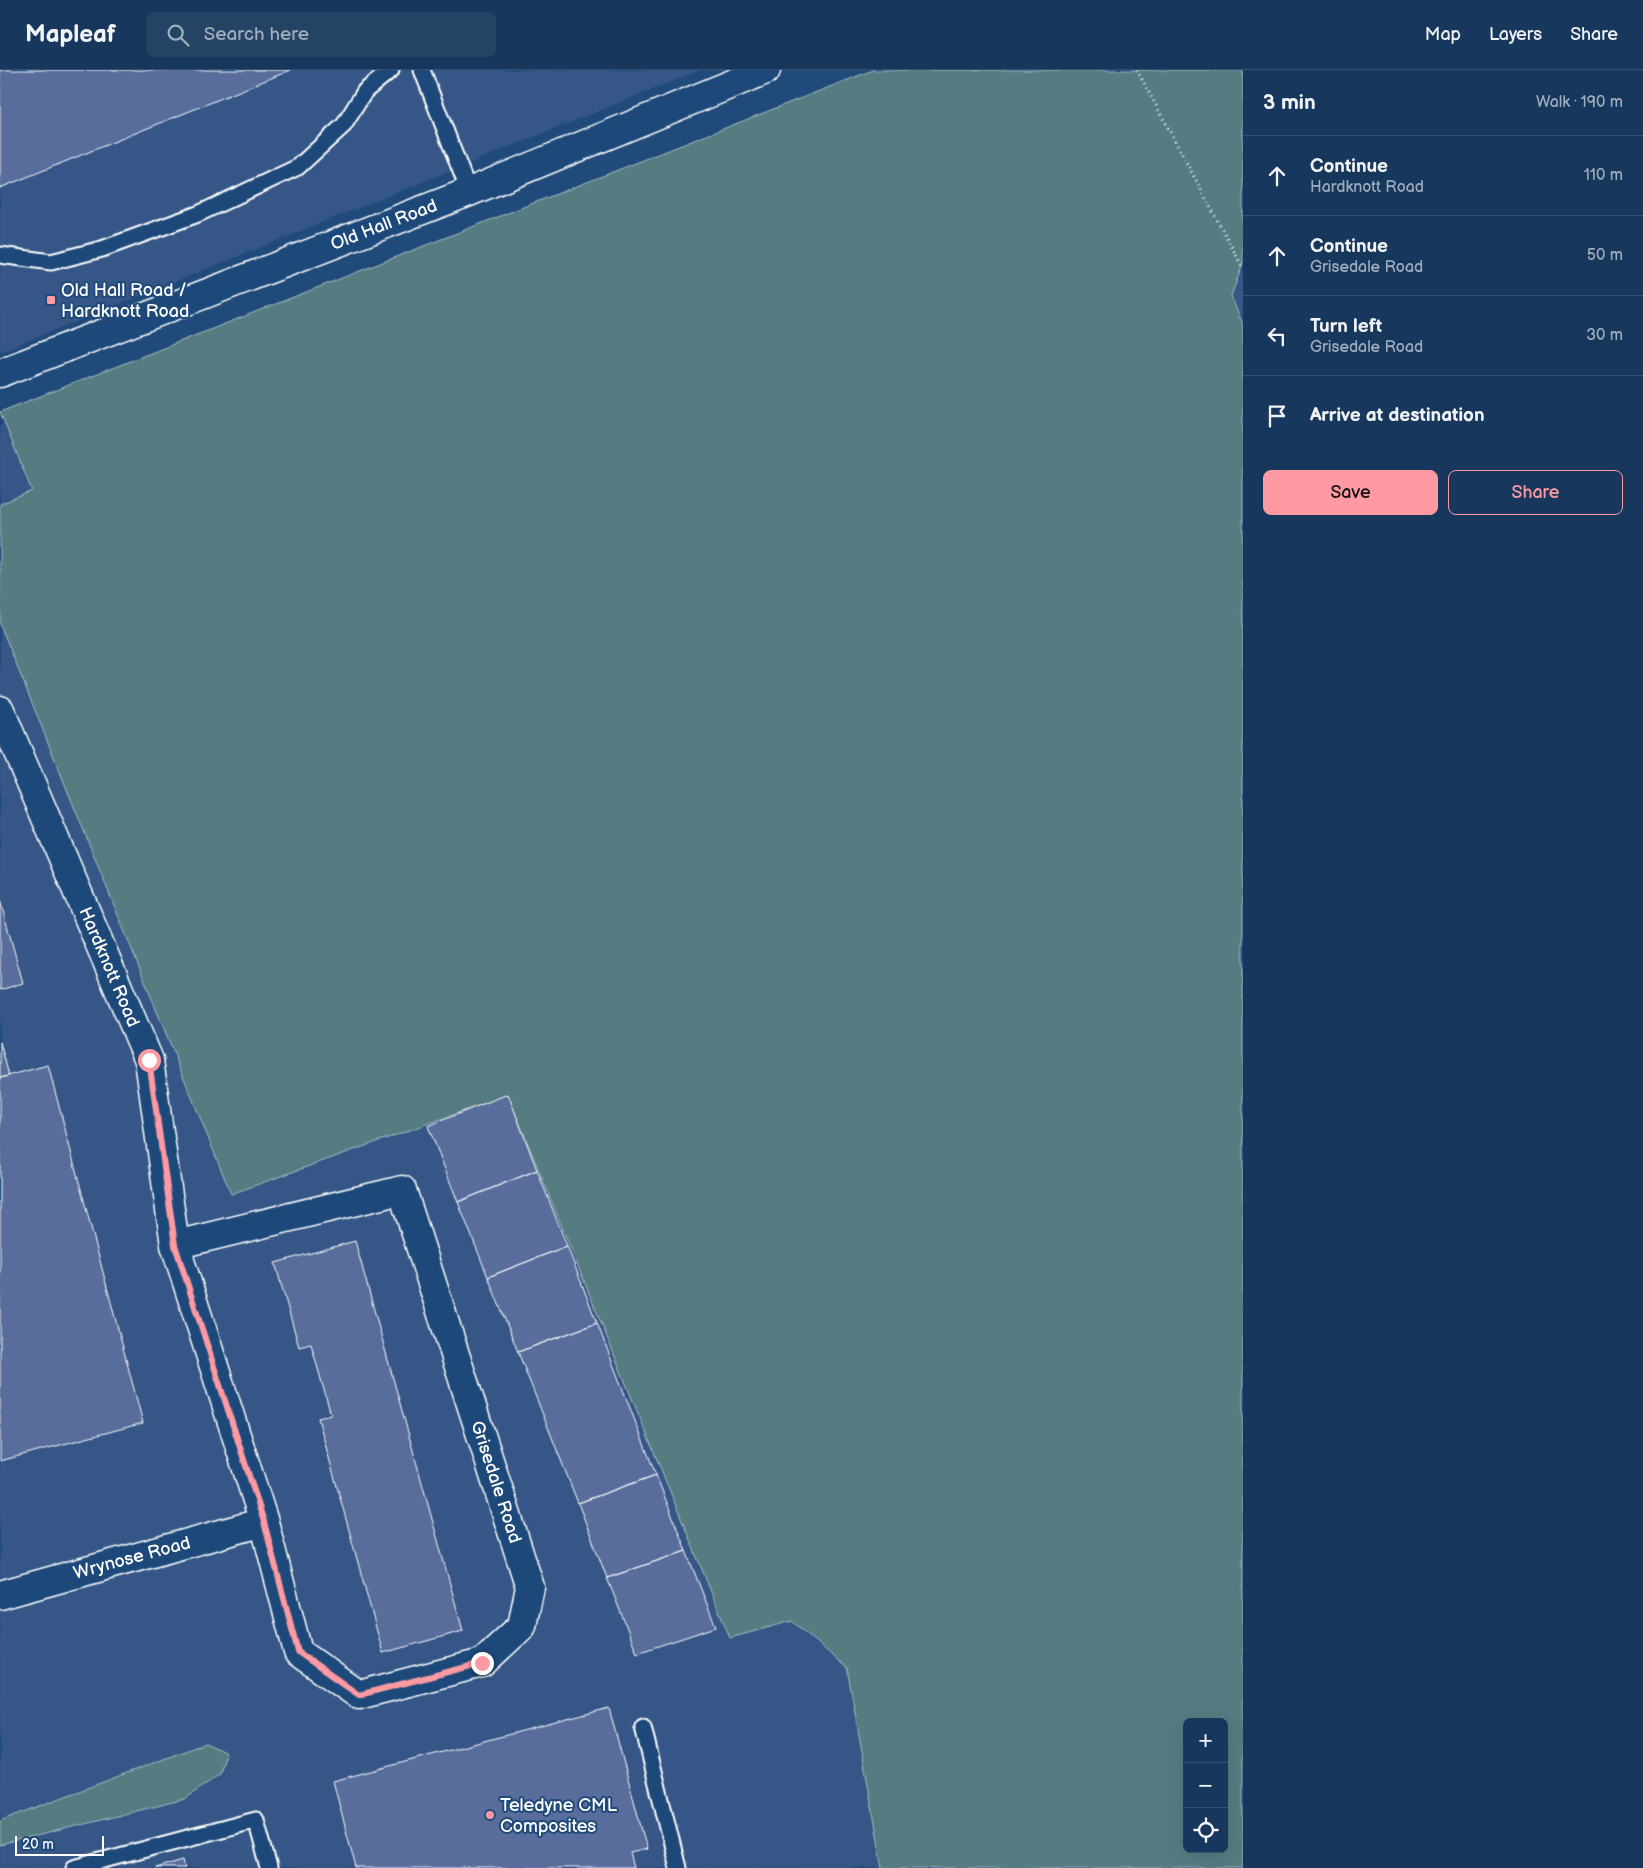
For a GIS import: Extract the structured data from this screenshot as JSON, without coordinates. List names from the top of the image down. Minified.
{"streets":{"street":["Old Hall Road","Hardknott Road","Grisedale Road","Wrynose Road"]},"crossings":[["Hardknott Road","Grisedale Road"],["Hardknott Road","Wrynose Road"],["Grisedale Road","Wrynose Road"]],"places":{"transit":["Old Hall Road / Hardknott Road"],"other":["Teledyne CML Composites"]},"scale_bar":"20 m","page":{"header":"Mapleaf","search":"Search here","nav":["Map","Layers","Share"],"heading":["3 min","Walk · 190 m"],"list":[["Continue","Hardknott Road","110 m"],["Continue","Grisedale Road","50 m"],["Turn left","Grisedale Road","30 m"],"Arrive at destination"],"buttons":["Save","Share"],"map_buttons":["+","−"],"scale":"20 m"}}
